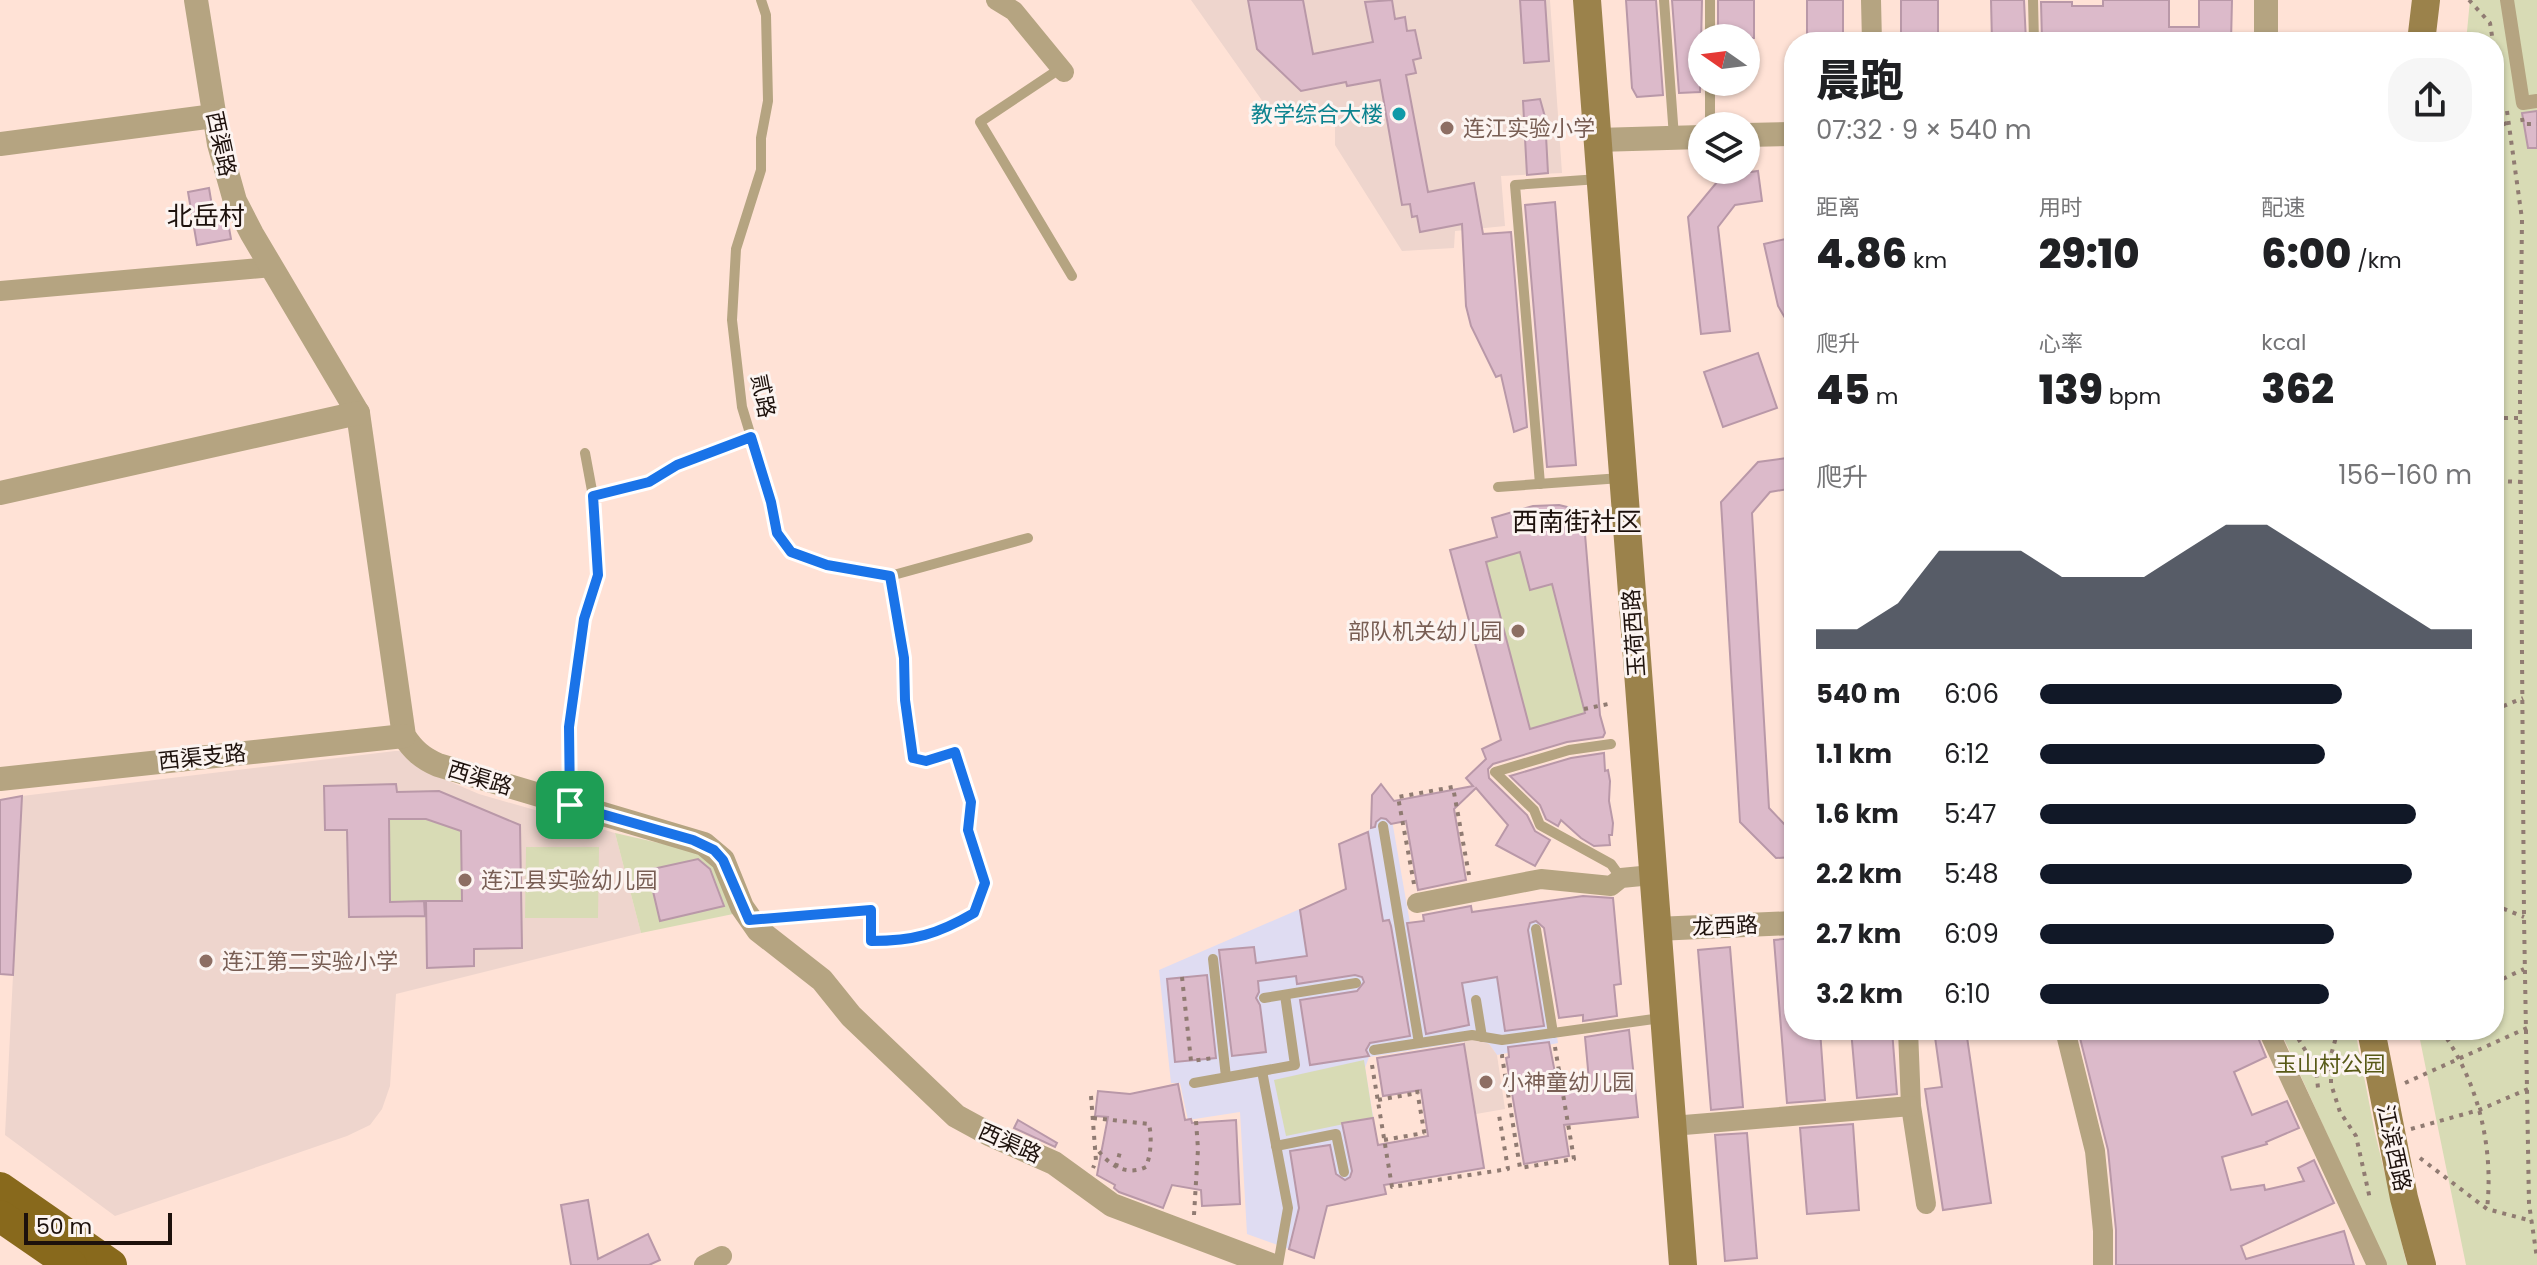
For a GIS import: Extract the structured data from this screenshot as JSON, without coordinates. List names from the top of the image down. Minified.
{"streets":{"main road":["玉荷西路","江滨西路"],"street":["西渠路","西渠支路","龙西路"],"lane":["贰路"]},"crossings":[["西渠路","西渠支路"],["玉荷西路","龙西路"]],"districts":["北岳村","西南街社区"],"parks":["玉山村公园"],"places":["教学综合大楼","连江实验小学","部队机关幼儿园","连江县实验幼儿园","连江第二实验小学","小神童幼儿园"],"scale_bar":"50 m","north":"left","page":{"heading":["晨跑","07:32 · 9 × 540 m"],"stats":[["距离","4.86 km"],["用时","29:10"],["配速","6:00 /km"],["爬升","45 m"],["心率","139 bpm"],["kcal","362"]],"chart":["爬升","156–160 m"],"list":[{"name":"540 m","note":"6:06"},{"name":"1.1 km","note":"6:12"},{"name":"1.6 km","note":"5:47"},{"name":"2.2 km","note":"5:48"},{"name":"2.7 km","note":"6:09"},{"name":"3.2 km","note":"6:10"}],"scale":"50 m"}}
